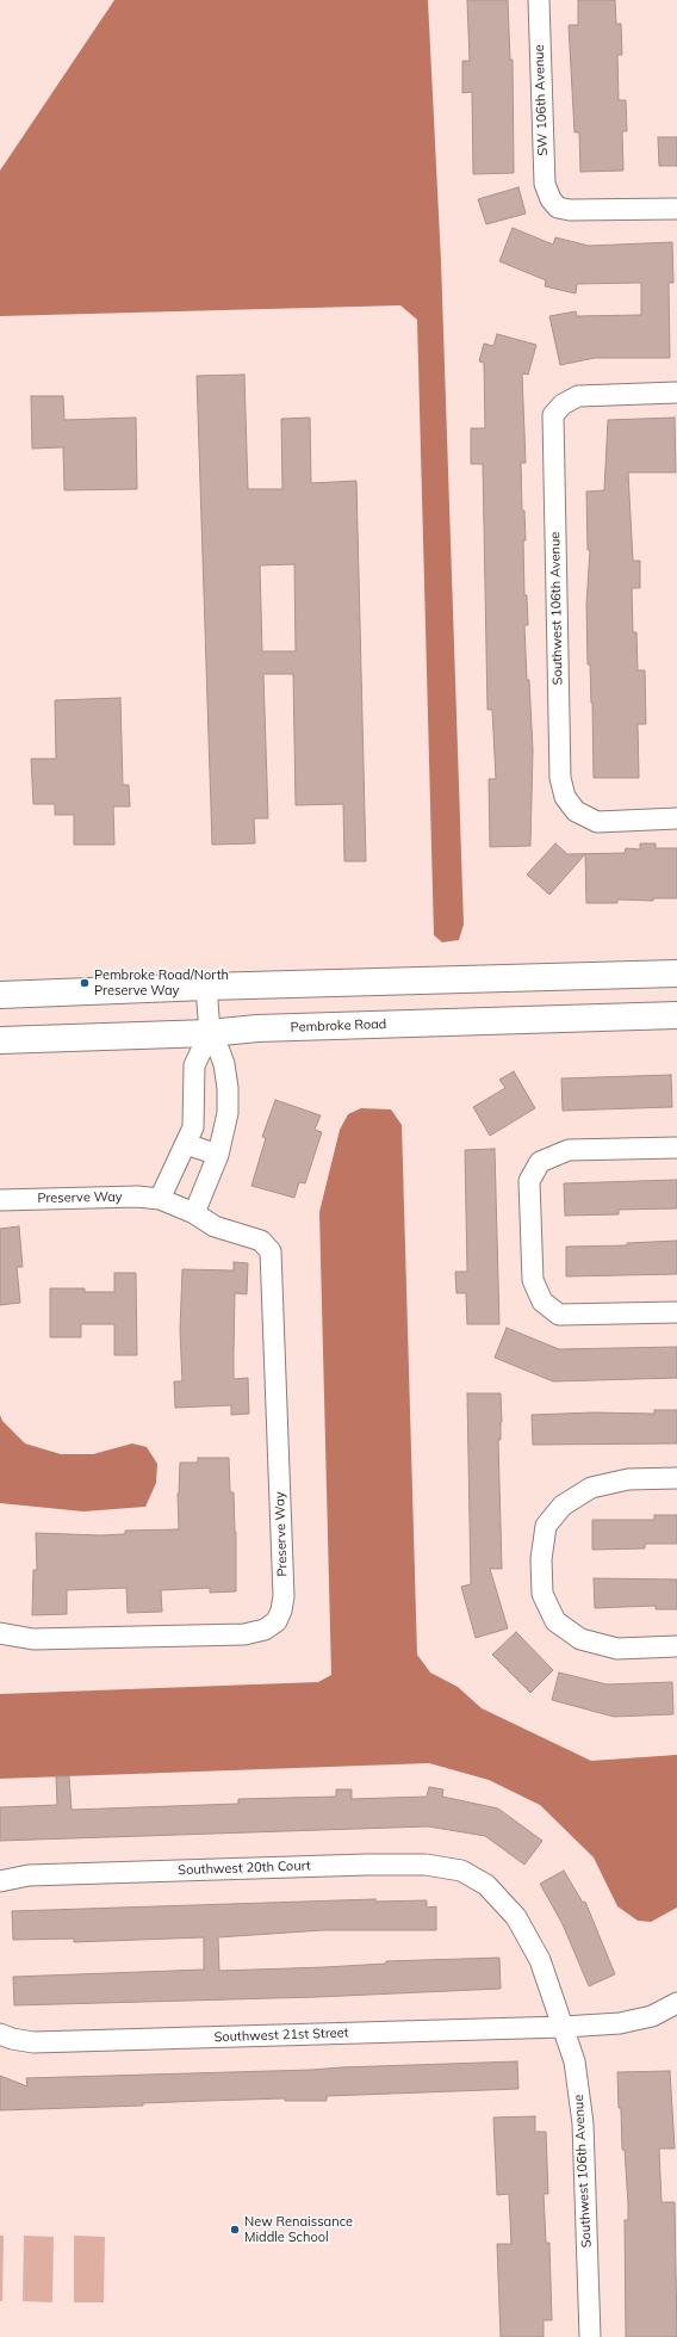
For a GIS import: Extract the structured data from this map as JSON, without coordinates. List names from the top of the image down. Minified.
{"streets":{"main road":["Pembroke Road"],"street":["SW 106th Avenue","Southwest 106th Avenue","Preserve Way","Southwest 20th Court","Southwest 21st Street"]},"crossings":[["Southwest 106th Avenue","Southwest 20th Court"],["Southwest 106th Avenue","Southwest 21st Street"]],"places":["Pembroke Road/North Preserve Way","New Renaissance Middle School"]}
